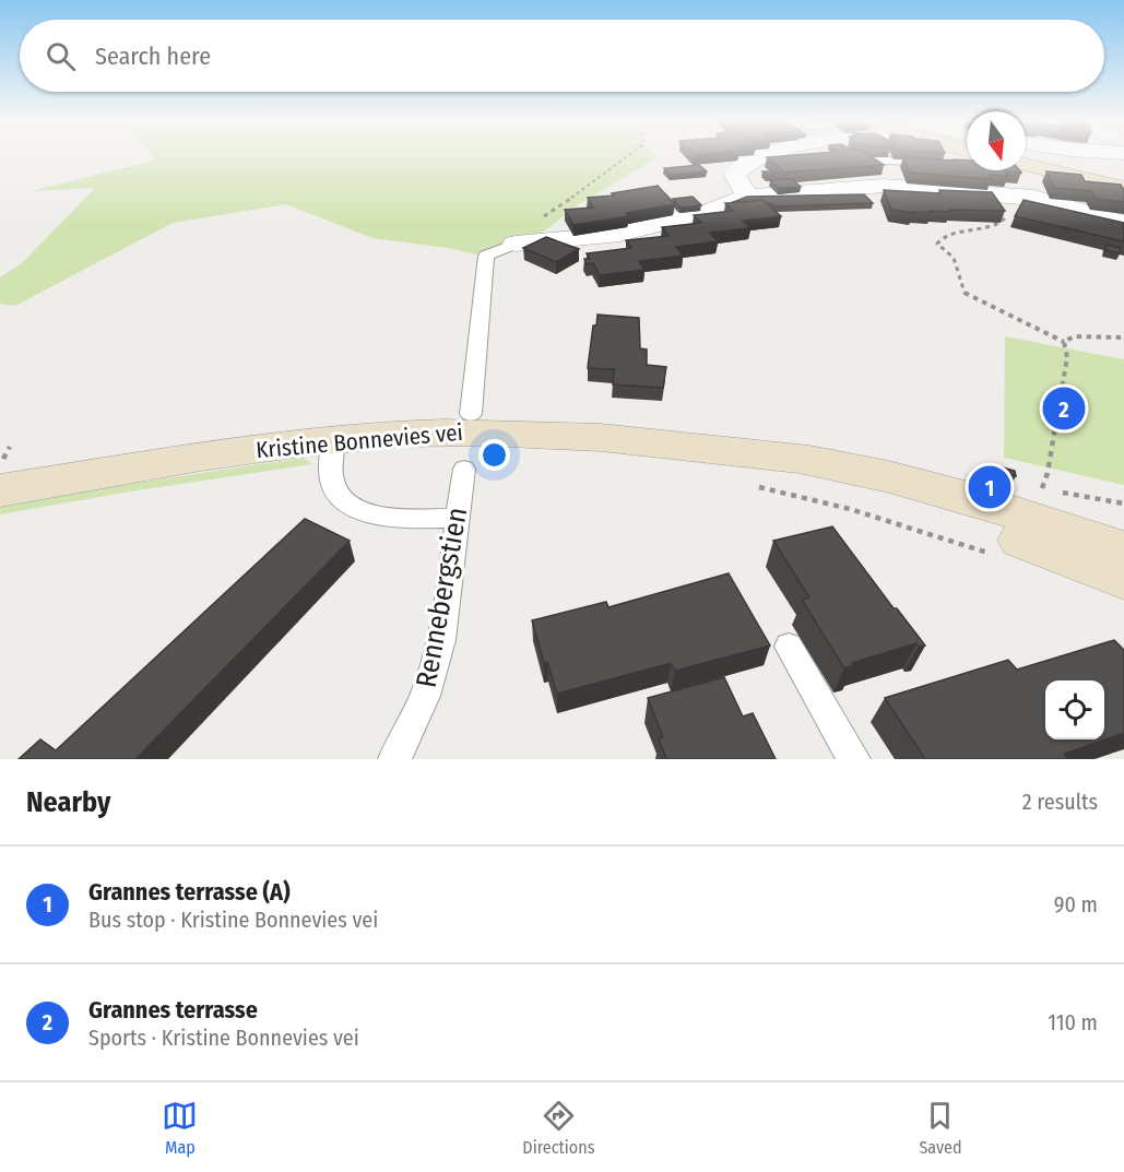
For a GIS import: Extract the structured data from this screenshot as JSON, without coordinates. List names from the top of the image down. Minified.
{"streets":{"main road":["Kristine Bonnevies vei"],"lane":["Rennebergstien"]},"north":"bottom","page":{"search":"Search here","pins":["2","1"],"heading":["Nearby","2 results"],"list":[{"mark":"1","name":"Grannes terrasse (A)","note":"Bus stop · Kristine Bonnevies vei","value":"90 m"},{"mark":"2","name":"Grannes terrasse","note":"Sports · Kristine Bonnevies vei","value":"110 m"}],"nav":["Map","Directions","Saved"]}}
